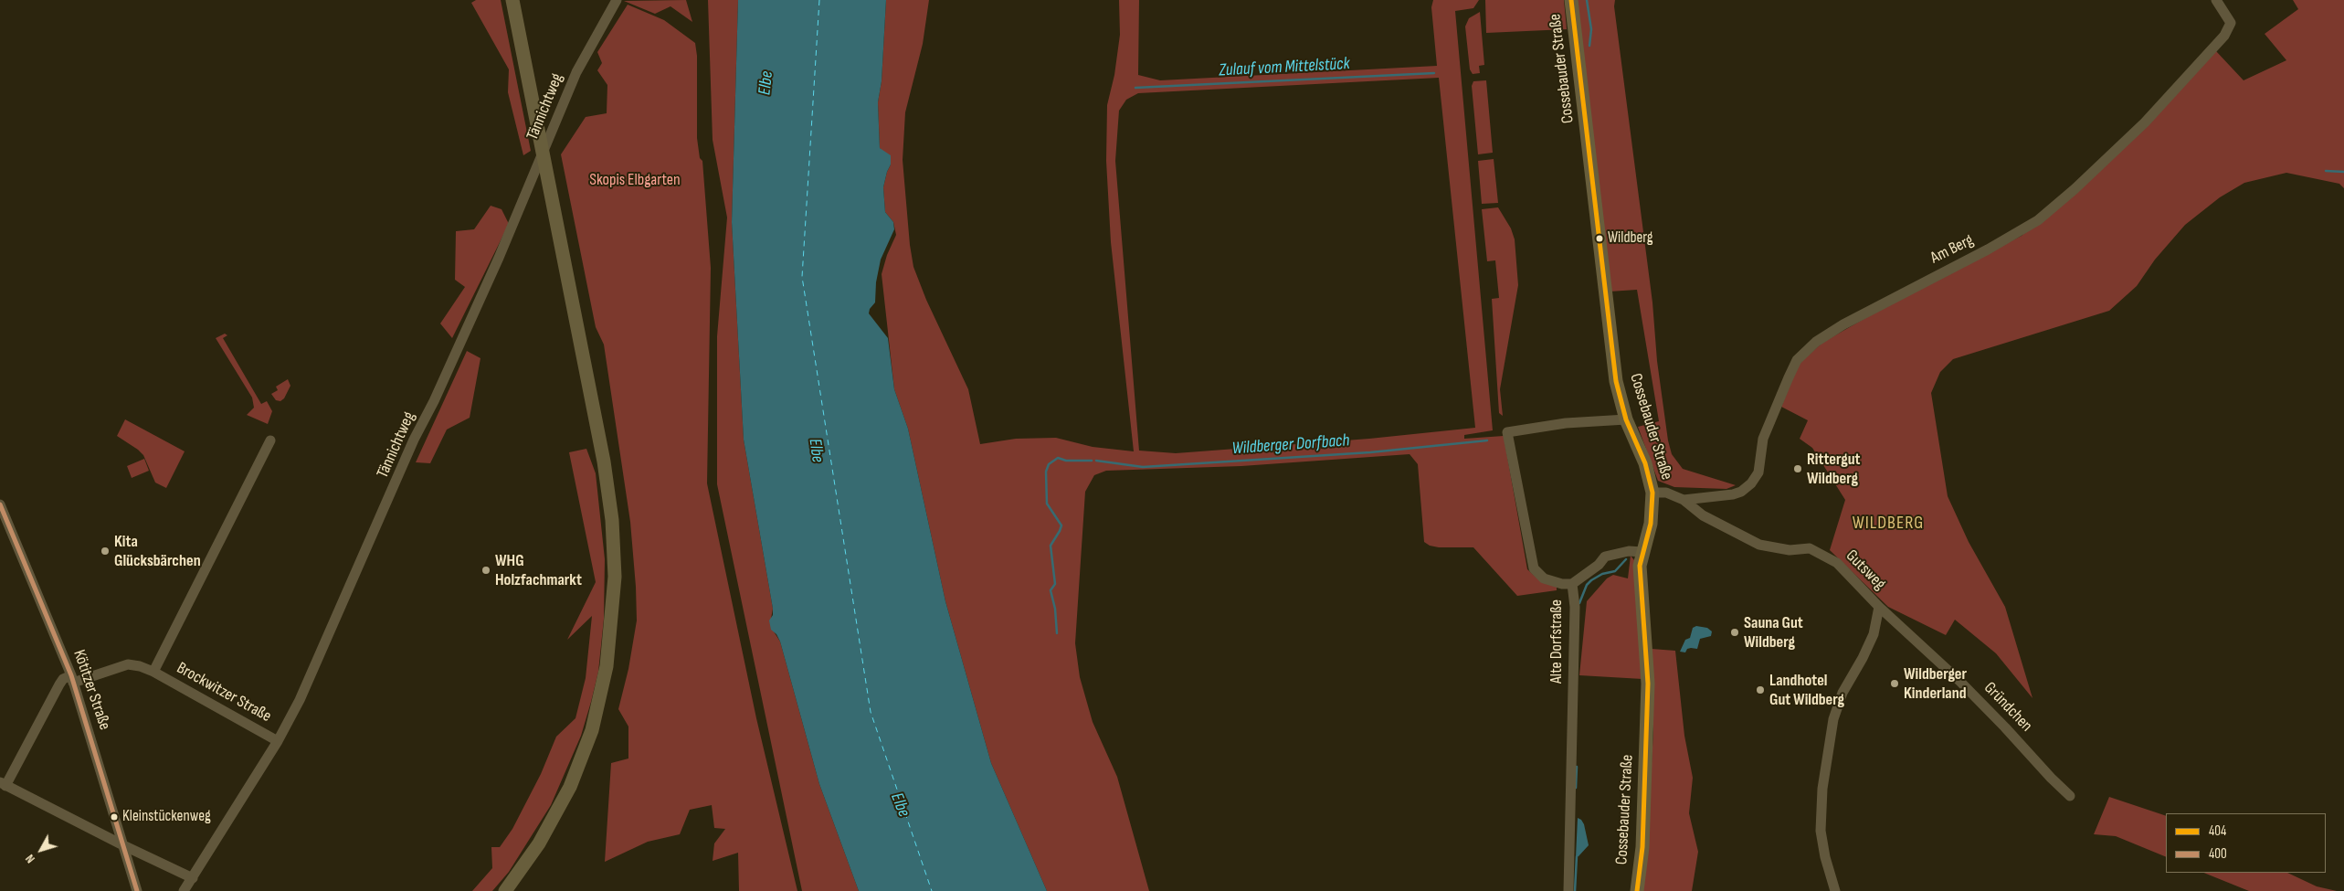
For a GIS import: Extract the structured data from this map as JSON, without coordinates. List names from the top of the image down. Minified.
{"streets":{"main road":["Cossebauder Straße"],"street":["Tännichtweg","Am Berg","Gutsweg","Alte Dorfstraße","Kötitzer Straße","Brockwitzer Straße","Gründchen"]},"crossings":[["Cossebauder Straße","Gutsweg"],["Cossebauder Straße","Alte Dorfstraße"],["Tännichtweg","Brockwitzer Straße"],["Am Berg","Gutsweg"],["Gutsweg","Gründchen"],["Kötitzer Straße","Brockwitzer Straße"]],"districts":["WILDBERG"],"water":["Zulauf vom Mittelstück","Elbe","Wildberger Dorfbach"],"parks":["Skopis Elbgarten"],"places":["Wildberg","Rittergut Wildberg","Kita Glücksbärchen","WHG Holzfachmarkt","Sauna Gut Wildberg","Wildberger Kinderland","Landhotel Gut Wildberg","Kleinstückenweg"],"lines":["transit line 404","transit line 400"],"legend":["404","400"],"north":"bottom left"}
